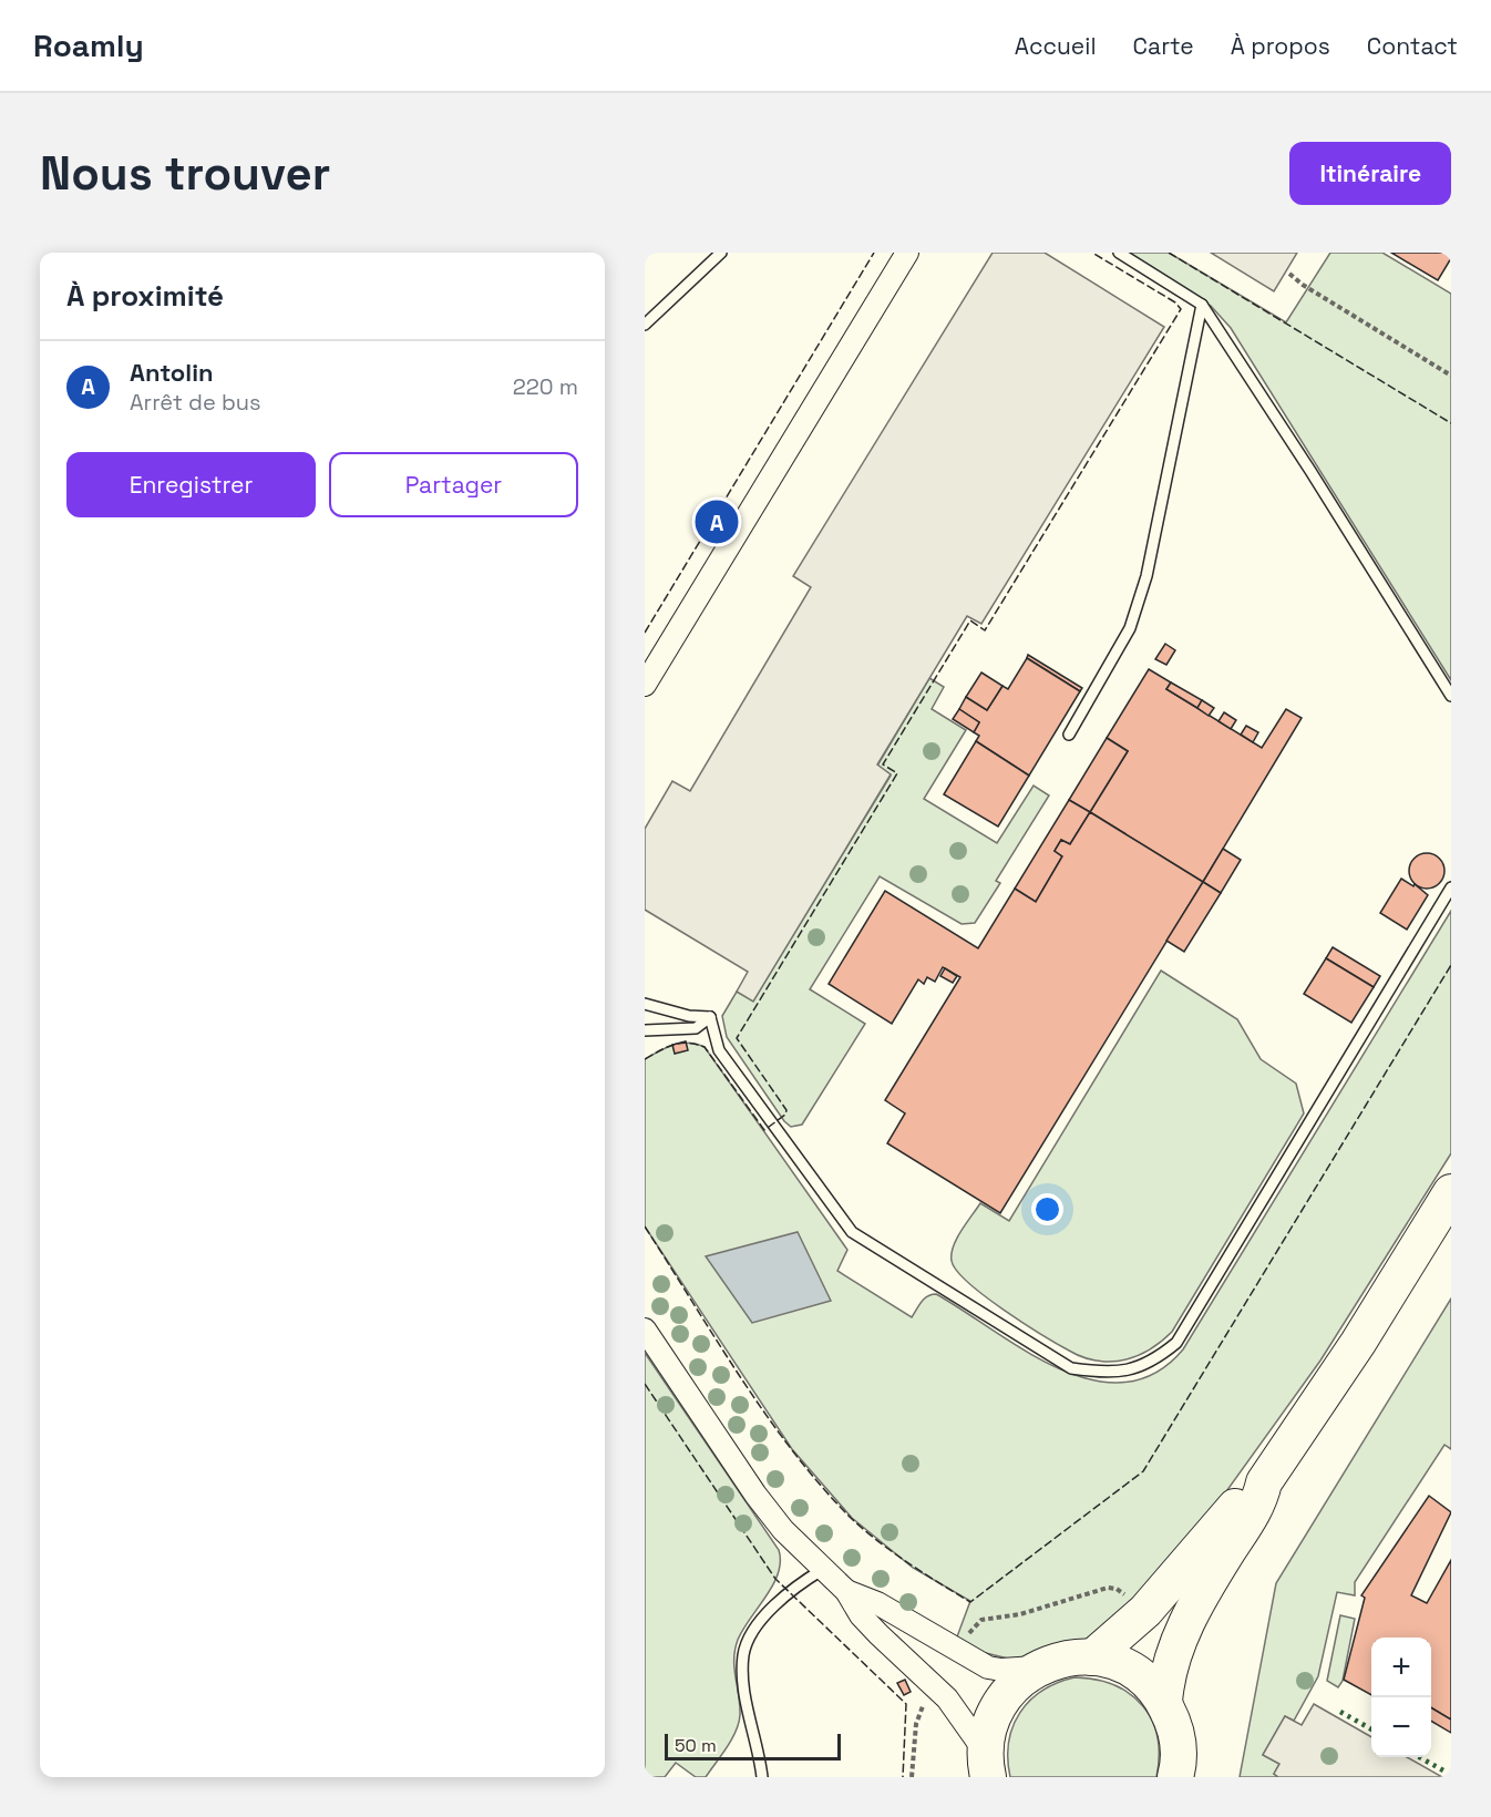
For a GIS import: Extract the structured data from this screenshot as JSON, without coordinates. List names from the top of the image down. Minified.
{"scale_bar":"50 m","page":{"header":"Roamly","nav":["Accueil","Carte","À propos","Contact"],"buttons":["Itinéraire",["Enregistrer","Partager"]],"title":"Nous trouver","heading":"À proximité","list":[{"mark":"A","name":"Antolin","note":"Arrêt de bus","value":"220 m"}],"pins":"A","map_buttons":["+","−"],"scale":"50 m"}}
